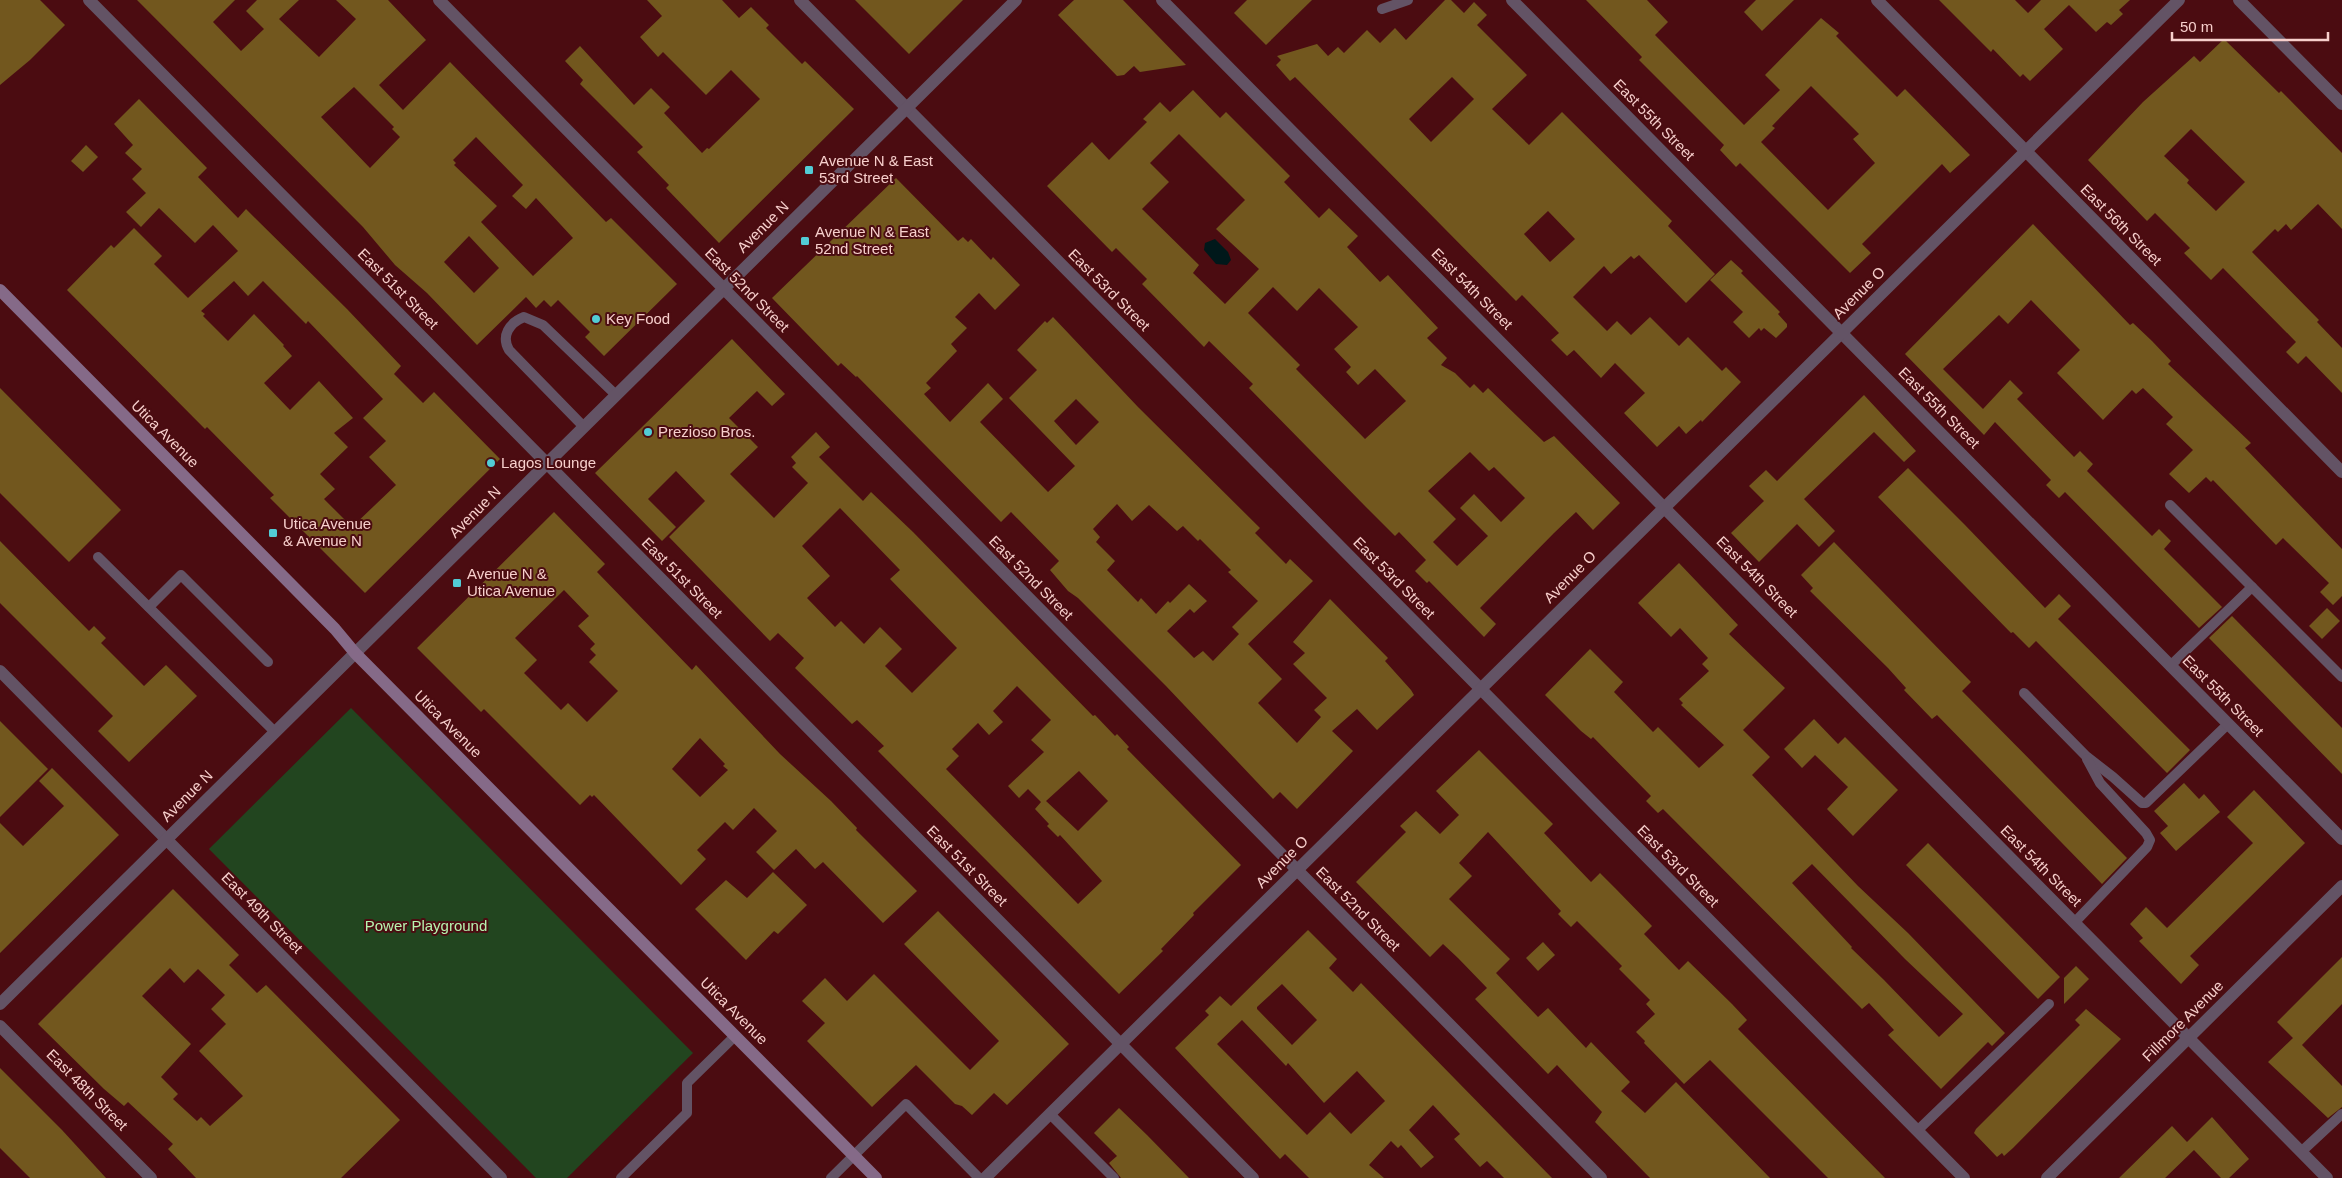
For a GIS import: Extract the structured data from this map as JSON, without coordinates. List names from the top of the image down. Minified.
{"streets":{"main road":["Utica Avenue"],"street":["East 55th Street","East 56th Street","Avenue N","East 51st Street","East 54th Street","East 52nd Street","East 53rd Street","Avenue O","East 49th Street","Fillmore Avenue","East 48th Street"]},"crossings":[["East 55th Street","Avenue O"],["East 56th Street","Avenue O"],["Avenue N","East 51st Street"],["Avenue N","East 52nd Street"],["Avenue N","East 53rd Street"],["Avenue N","Utica Avenue"],["Avenue N","East 49th Street"],["East 51st Street","Avenue O"],["East 54th Street","Avenue O"],["East 54th Street","Fillmore Avenue"],["East 52nd Street","Avenue O"],["East 53rd Street","Avenue O"]],"parks":["Power Playground"],"places":{"transit":["Avenue N & East 53rd Street","Avenue N & East 52nd Street","Utica Avenue & Avenue N","Avenue N & Utica Avenue"],"other":["Key Food","Prezioso Bros.","Lagos Lounge"]},"scale_bar":"50 m"}
